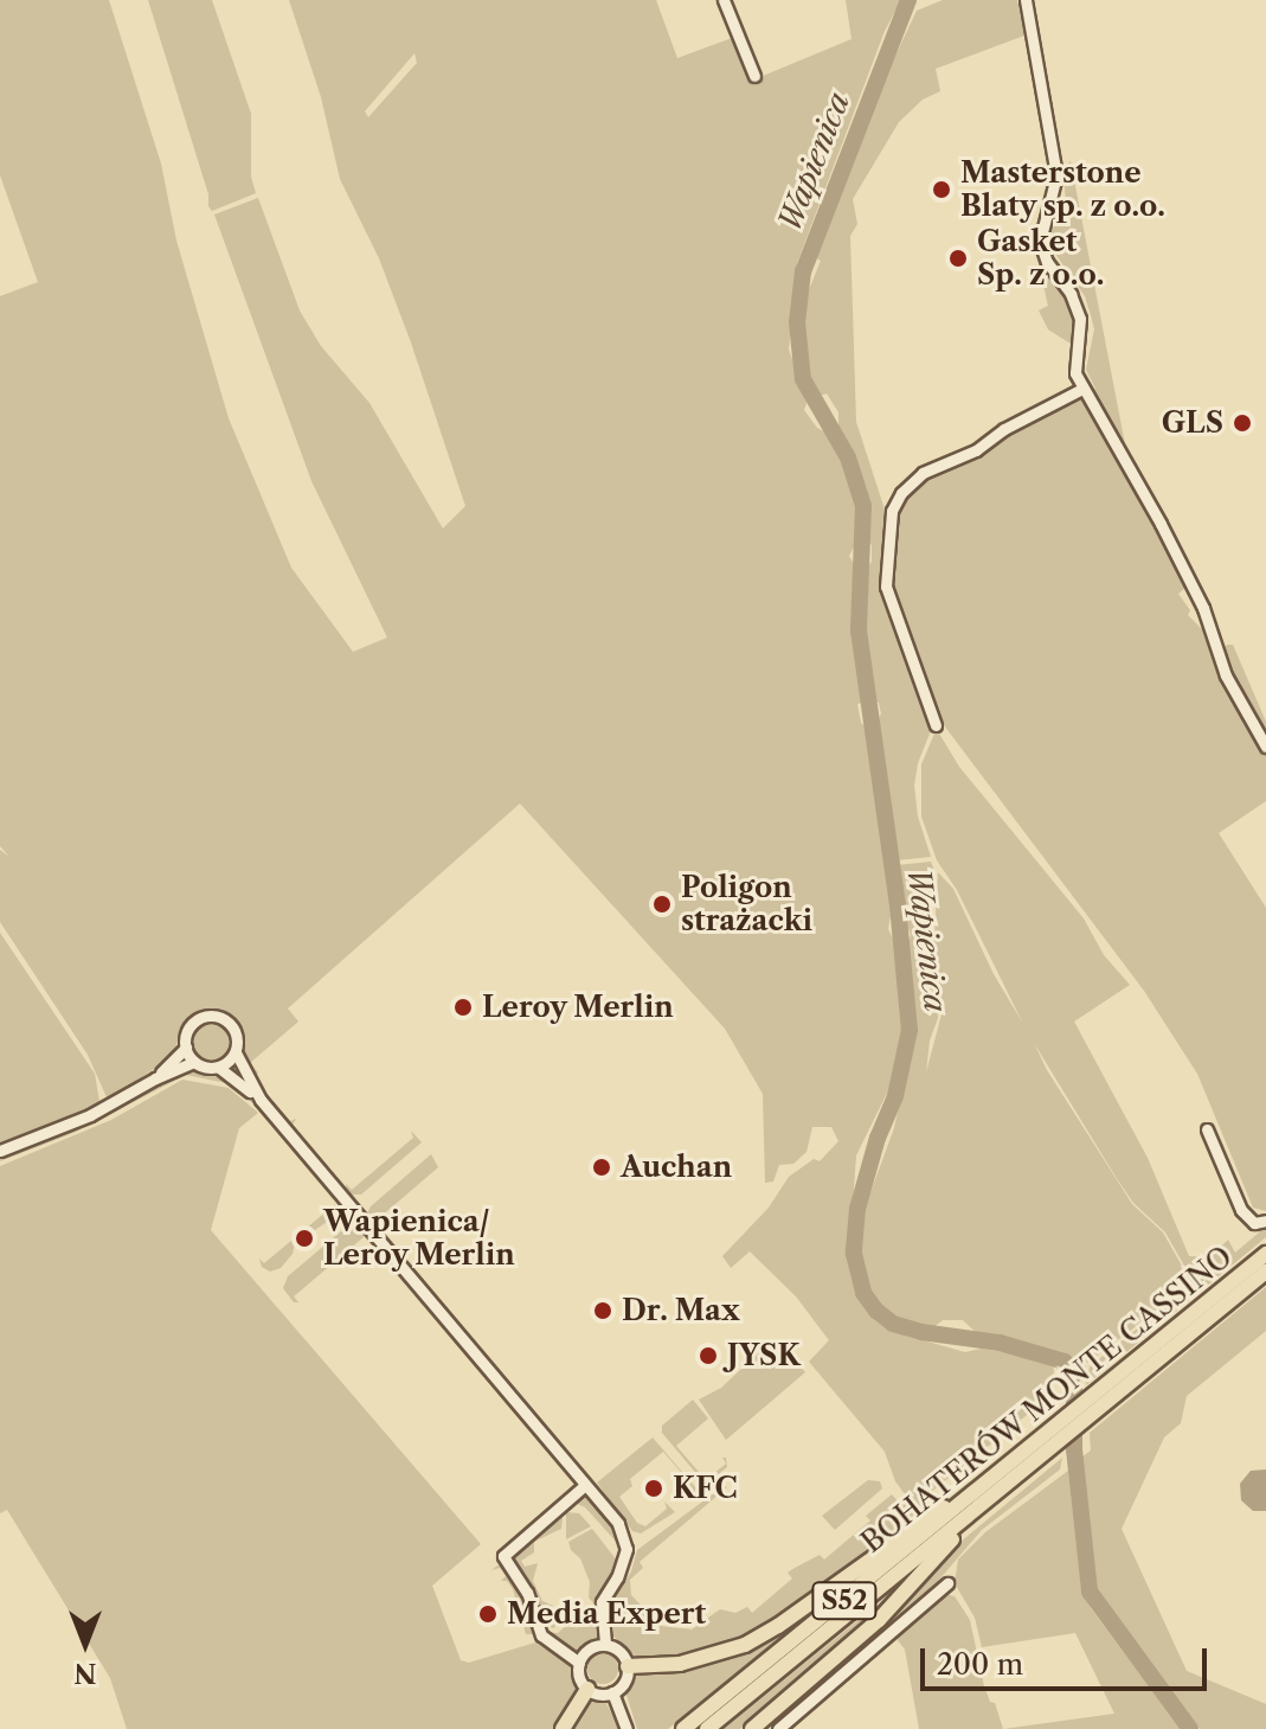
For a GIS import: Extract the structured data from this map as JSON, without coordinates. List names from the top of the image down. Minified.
{"streets":{"highway":["BOHATERÓW MONTE CASSINO","S52"]},"water":["Wapienica"],"places":["Masterstone Blaty sp. z o.o.","Gasket Sp. z o.o.","GLS","Poligon strażacki","Leroy Merlin","Auchan","Wapienica/ Leroy Merlin","Dr. Max","JYSK","KFC","Media Expert"],"scale_bar":"200 m","north":"bottom"}
